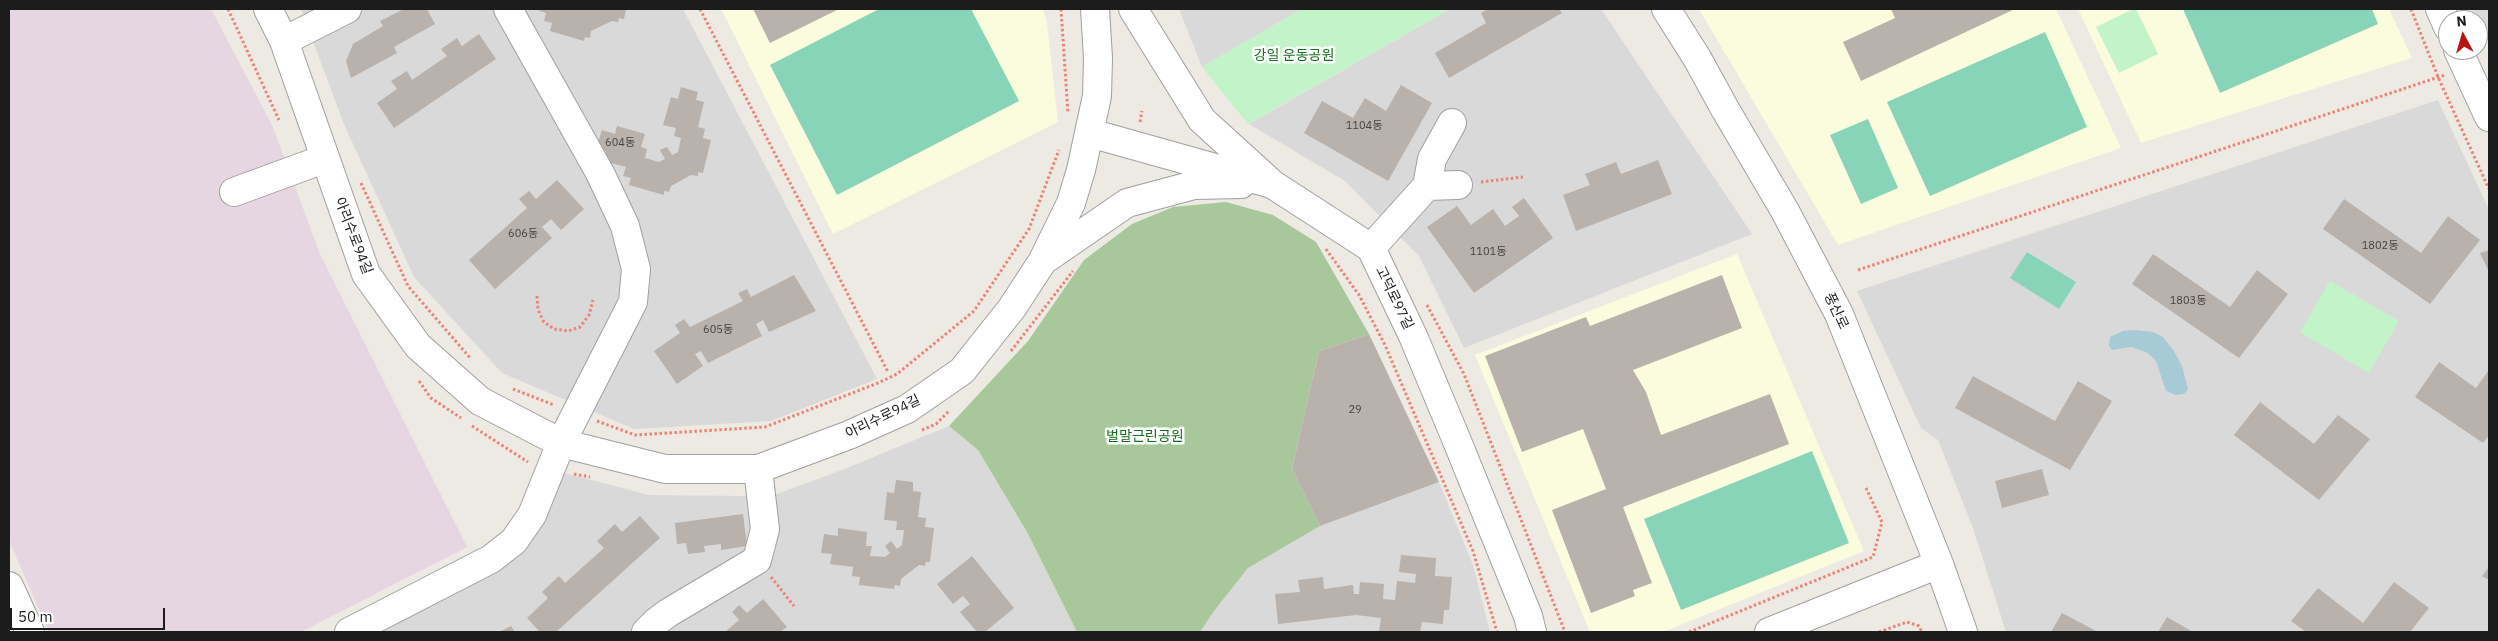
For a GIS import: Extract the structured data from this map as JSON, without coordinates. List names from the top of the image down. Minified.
{"streets":{"street":["아리수로94길","고덕로97길","풍산로"]},"parks":["강일 운동공원","벌말근린공원"],"house_numbers":["1104동","604동","606동","1802동","1101동","1803동","605동","29"],"scale_bar":"50 m","north":"top"}
